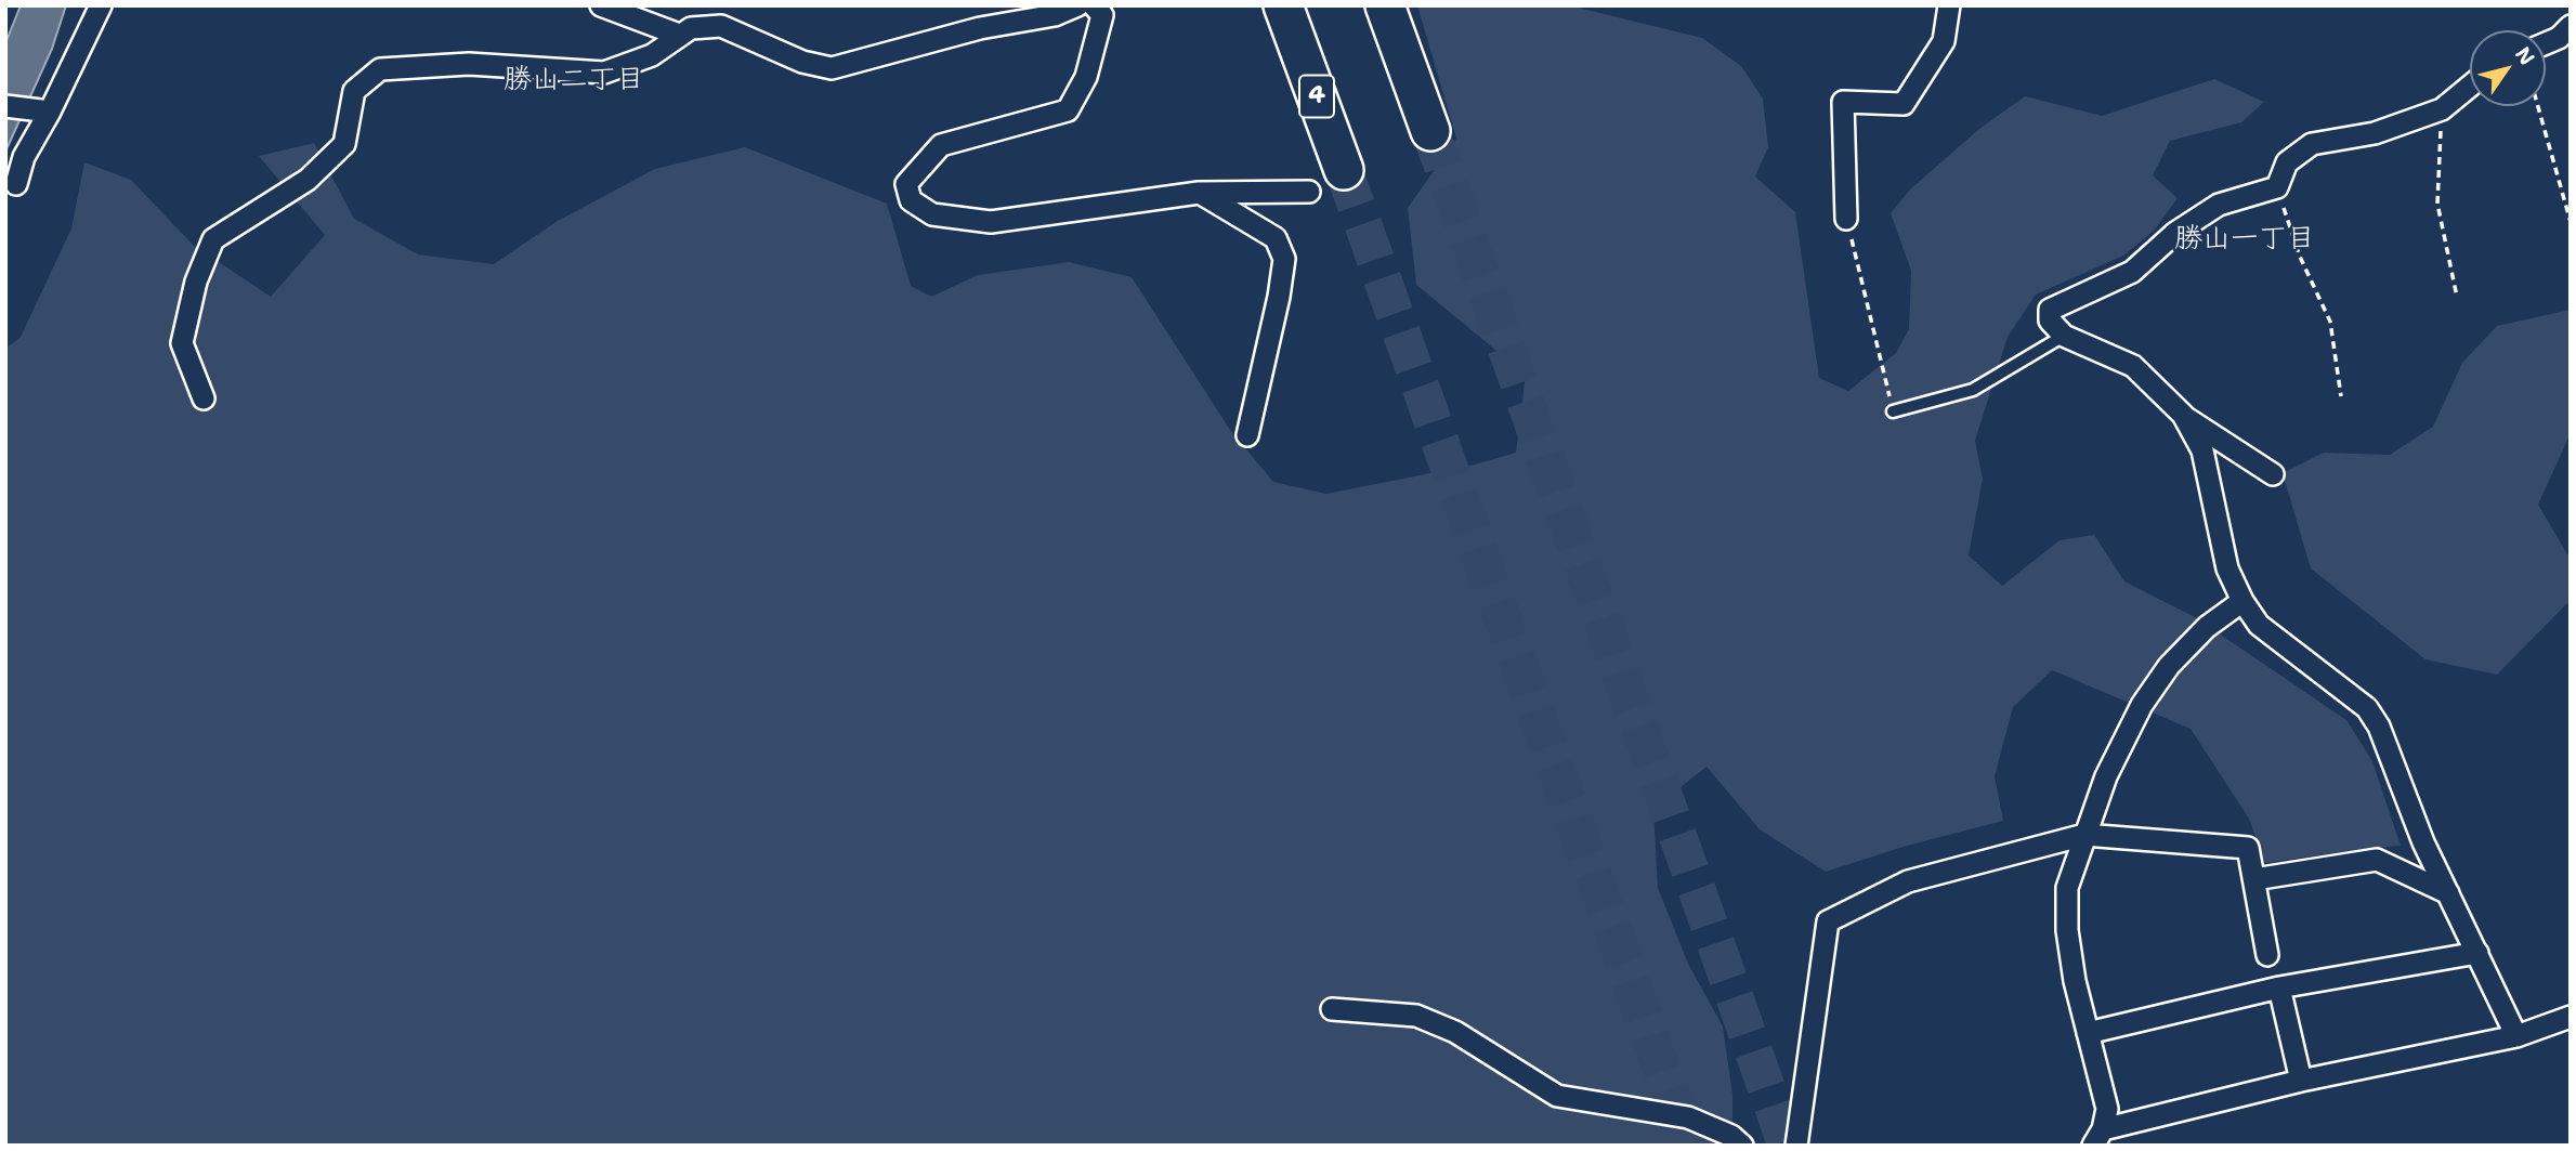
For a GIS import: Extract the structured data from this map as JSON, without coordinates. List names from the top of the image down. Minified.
{"streets":{"highway":["4"]},"districts":["勝山二丁目","勝山一丁目"],"north":"top right"}
